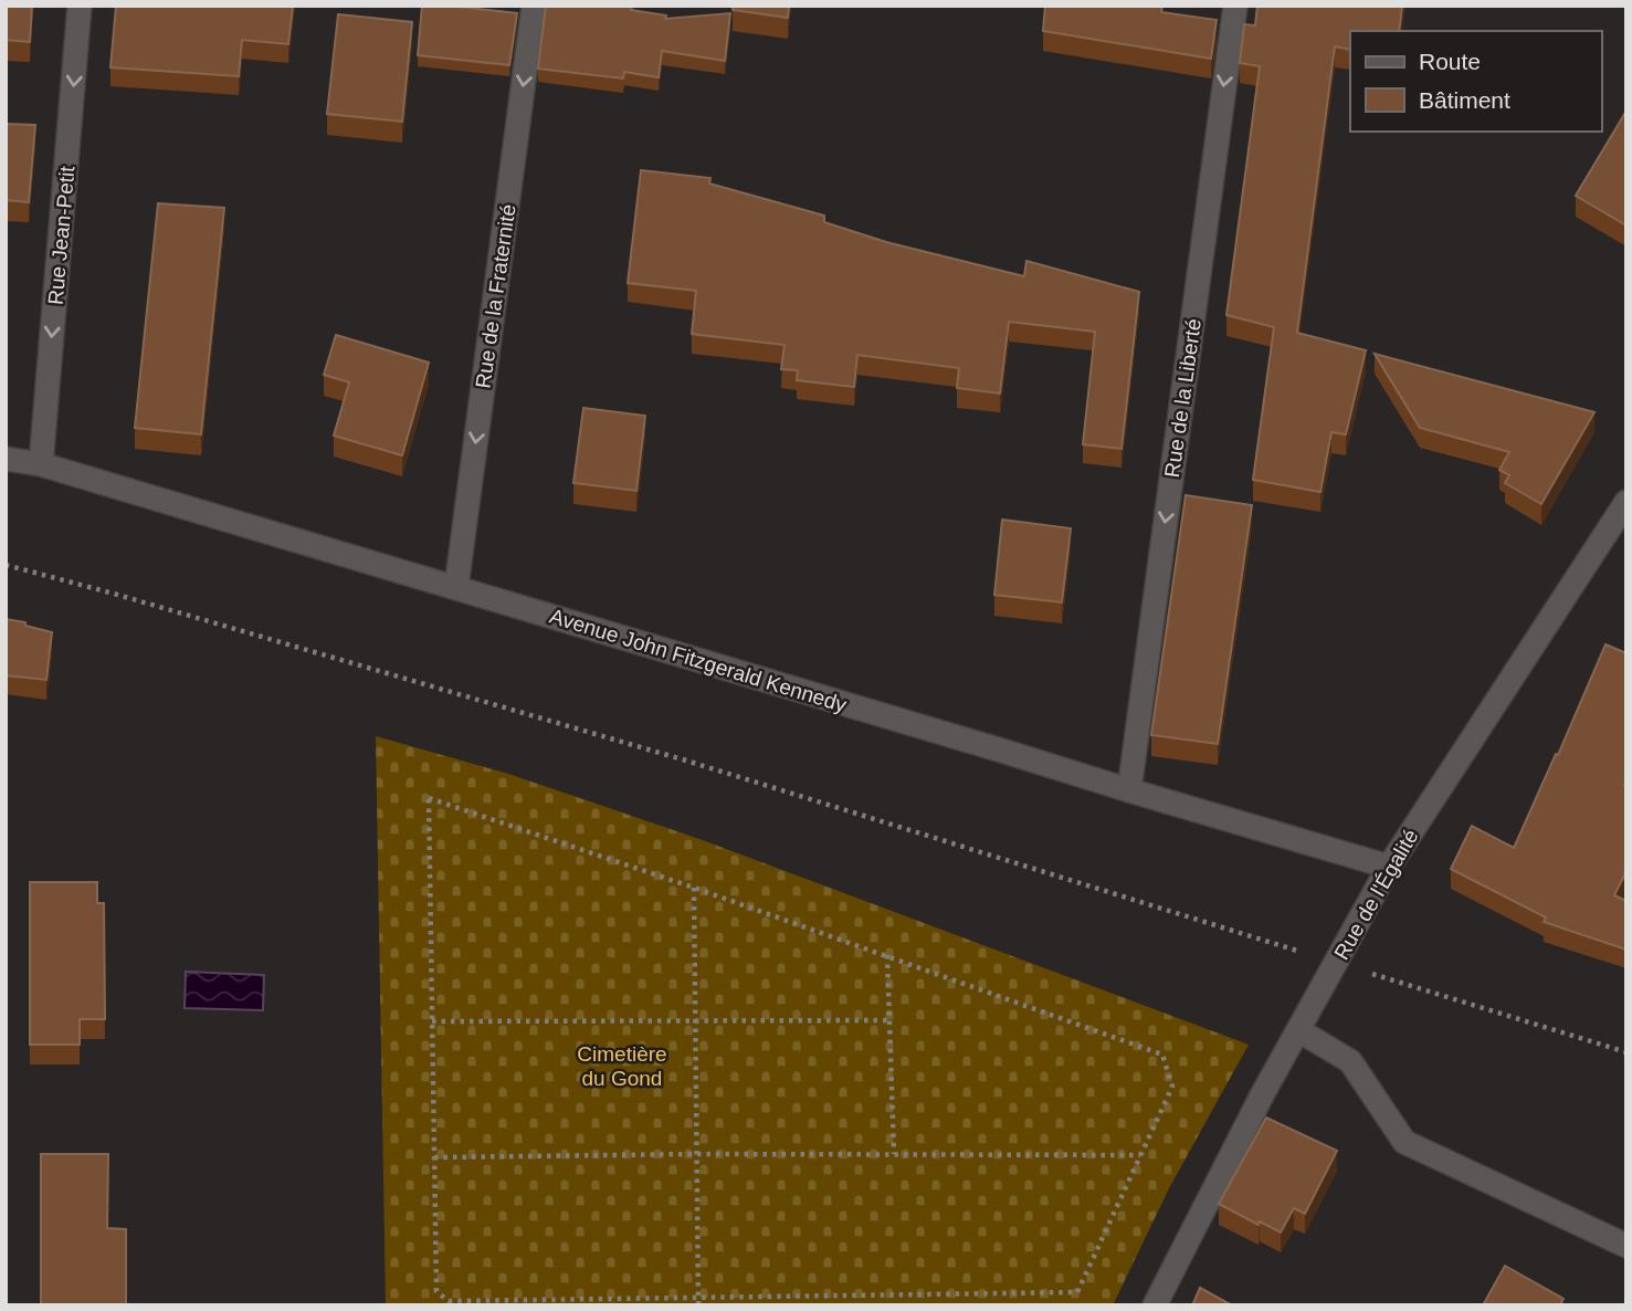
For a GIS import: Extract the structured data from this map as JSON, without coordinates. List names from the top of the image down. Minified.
{"streets":{"street":["Rue Jean-Petit","Rue de la Fraternité","Rue de la Liberté","Avenue John Fitzgerald Kennedy","Rue de l'Égalité"]},"crossings":[["Rue Jean-Petit","Avenue John Fitzgerald Kennedy"],["Rue de la Fraternité","Avenue John Fitzgerald Kennedy"],["Rue de la Liberté","Avenue John Fitzgerald Kennedy"],["Avenue John Fitzgerald Kennedy","Rue de l'Égalité"]],"one_way":["Rue Jean-Petit","Rue de la Fraternité","Rue de la Liberté"],"parks":["Cimetière du Gond"],"legend":["Route","Bâtiment"]}
